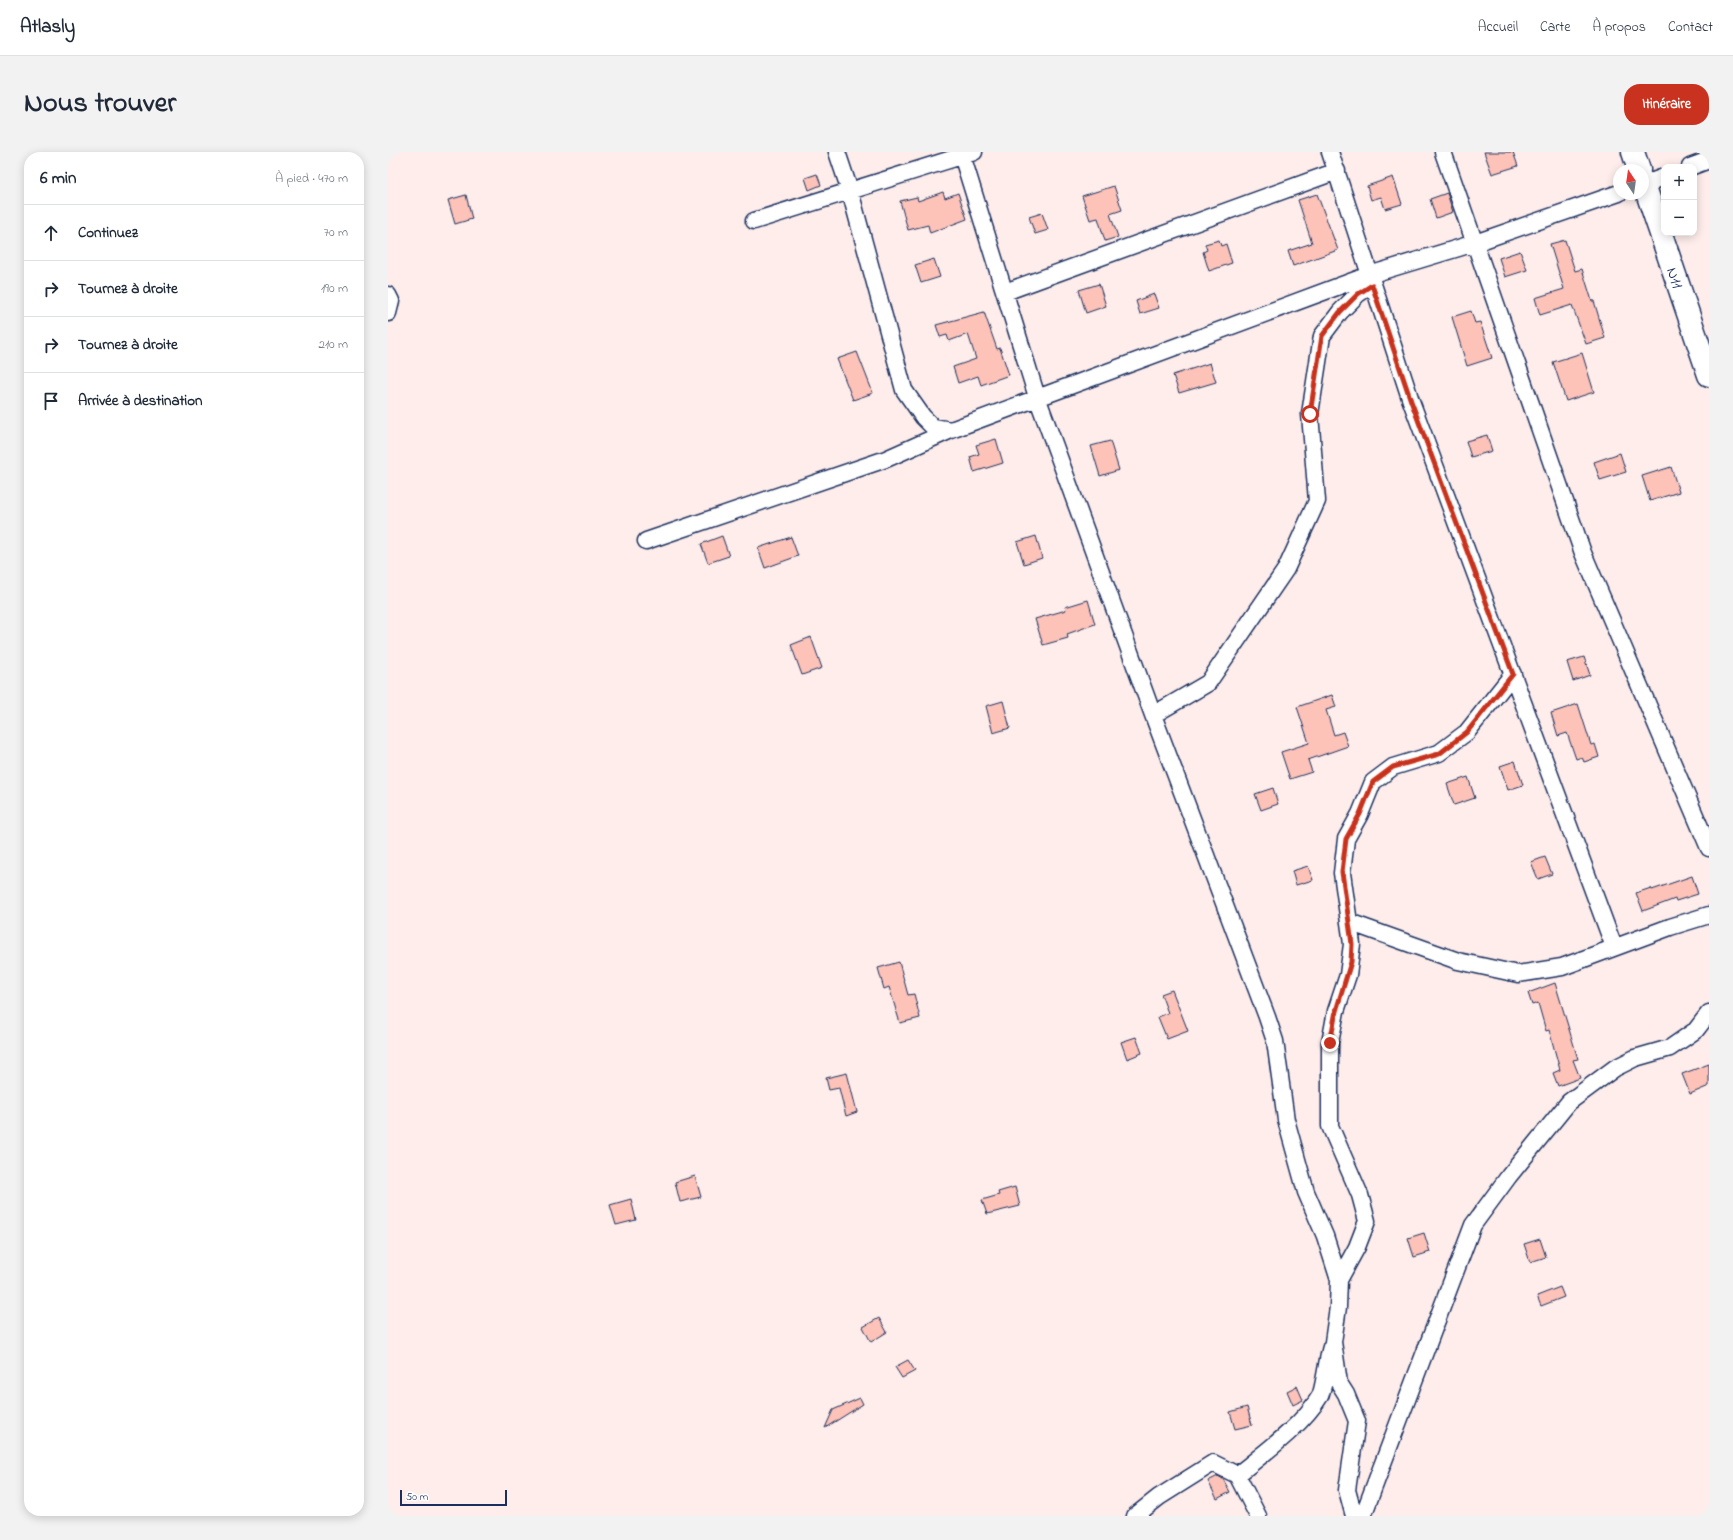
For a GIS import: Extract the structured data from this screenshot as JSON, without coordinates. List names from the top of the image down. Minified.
{"streets":{"main road":["N11"]},"scale_bar":"50 m","north":"top","page":{"header":"Atlasly","nav":["Accueil","Carte","À propos","Contact"],"title":"Nous trouver","buttons":"Itinéraire","heading":["6 min","À pied · 470 m"],"map_buttons":["+","−"],"list":[["Continuez","70 m"],["Tournez à droite","190 m"],["Tournez à droite","210 m"],"Arrivée à destination"],"scale":"50 m"}}
